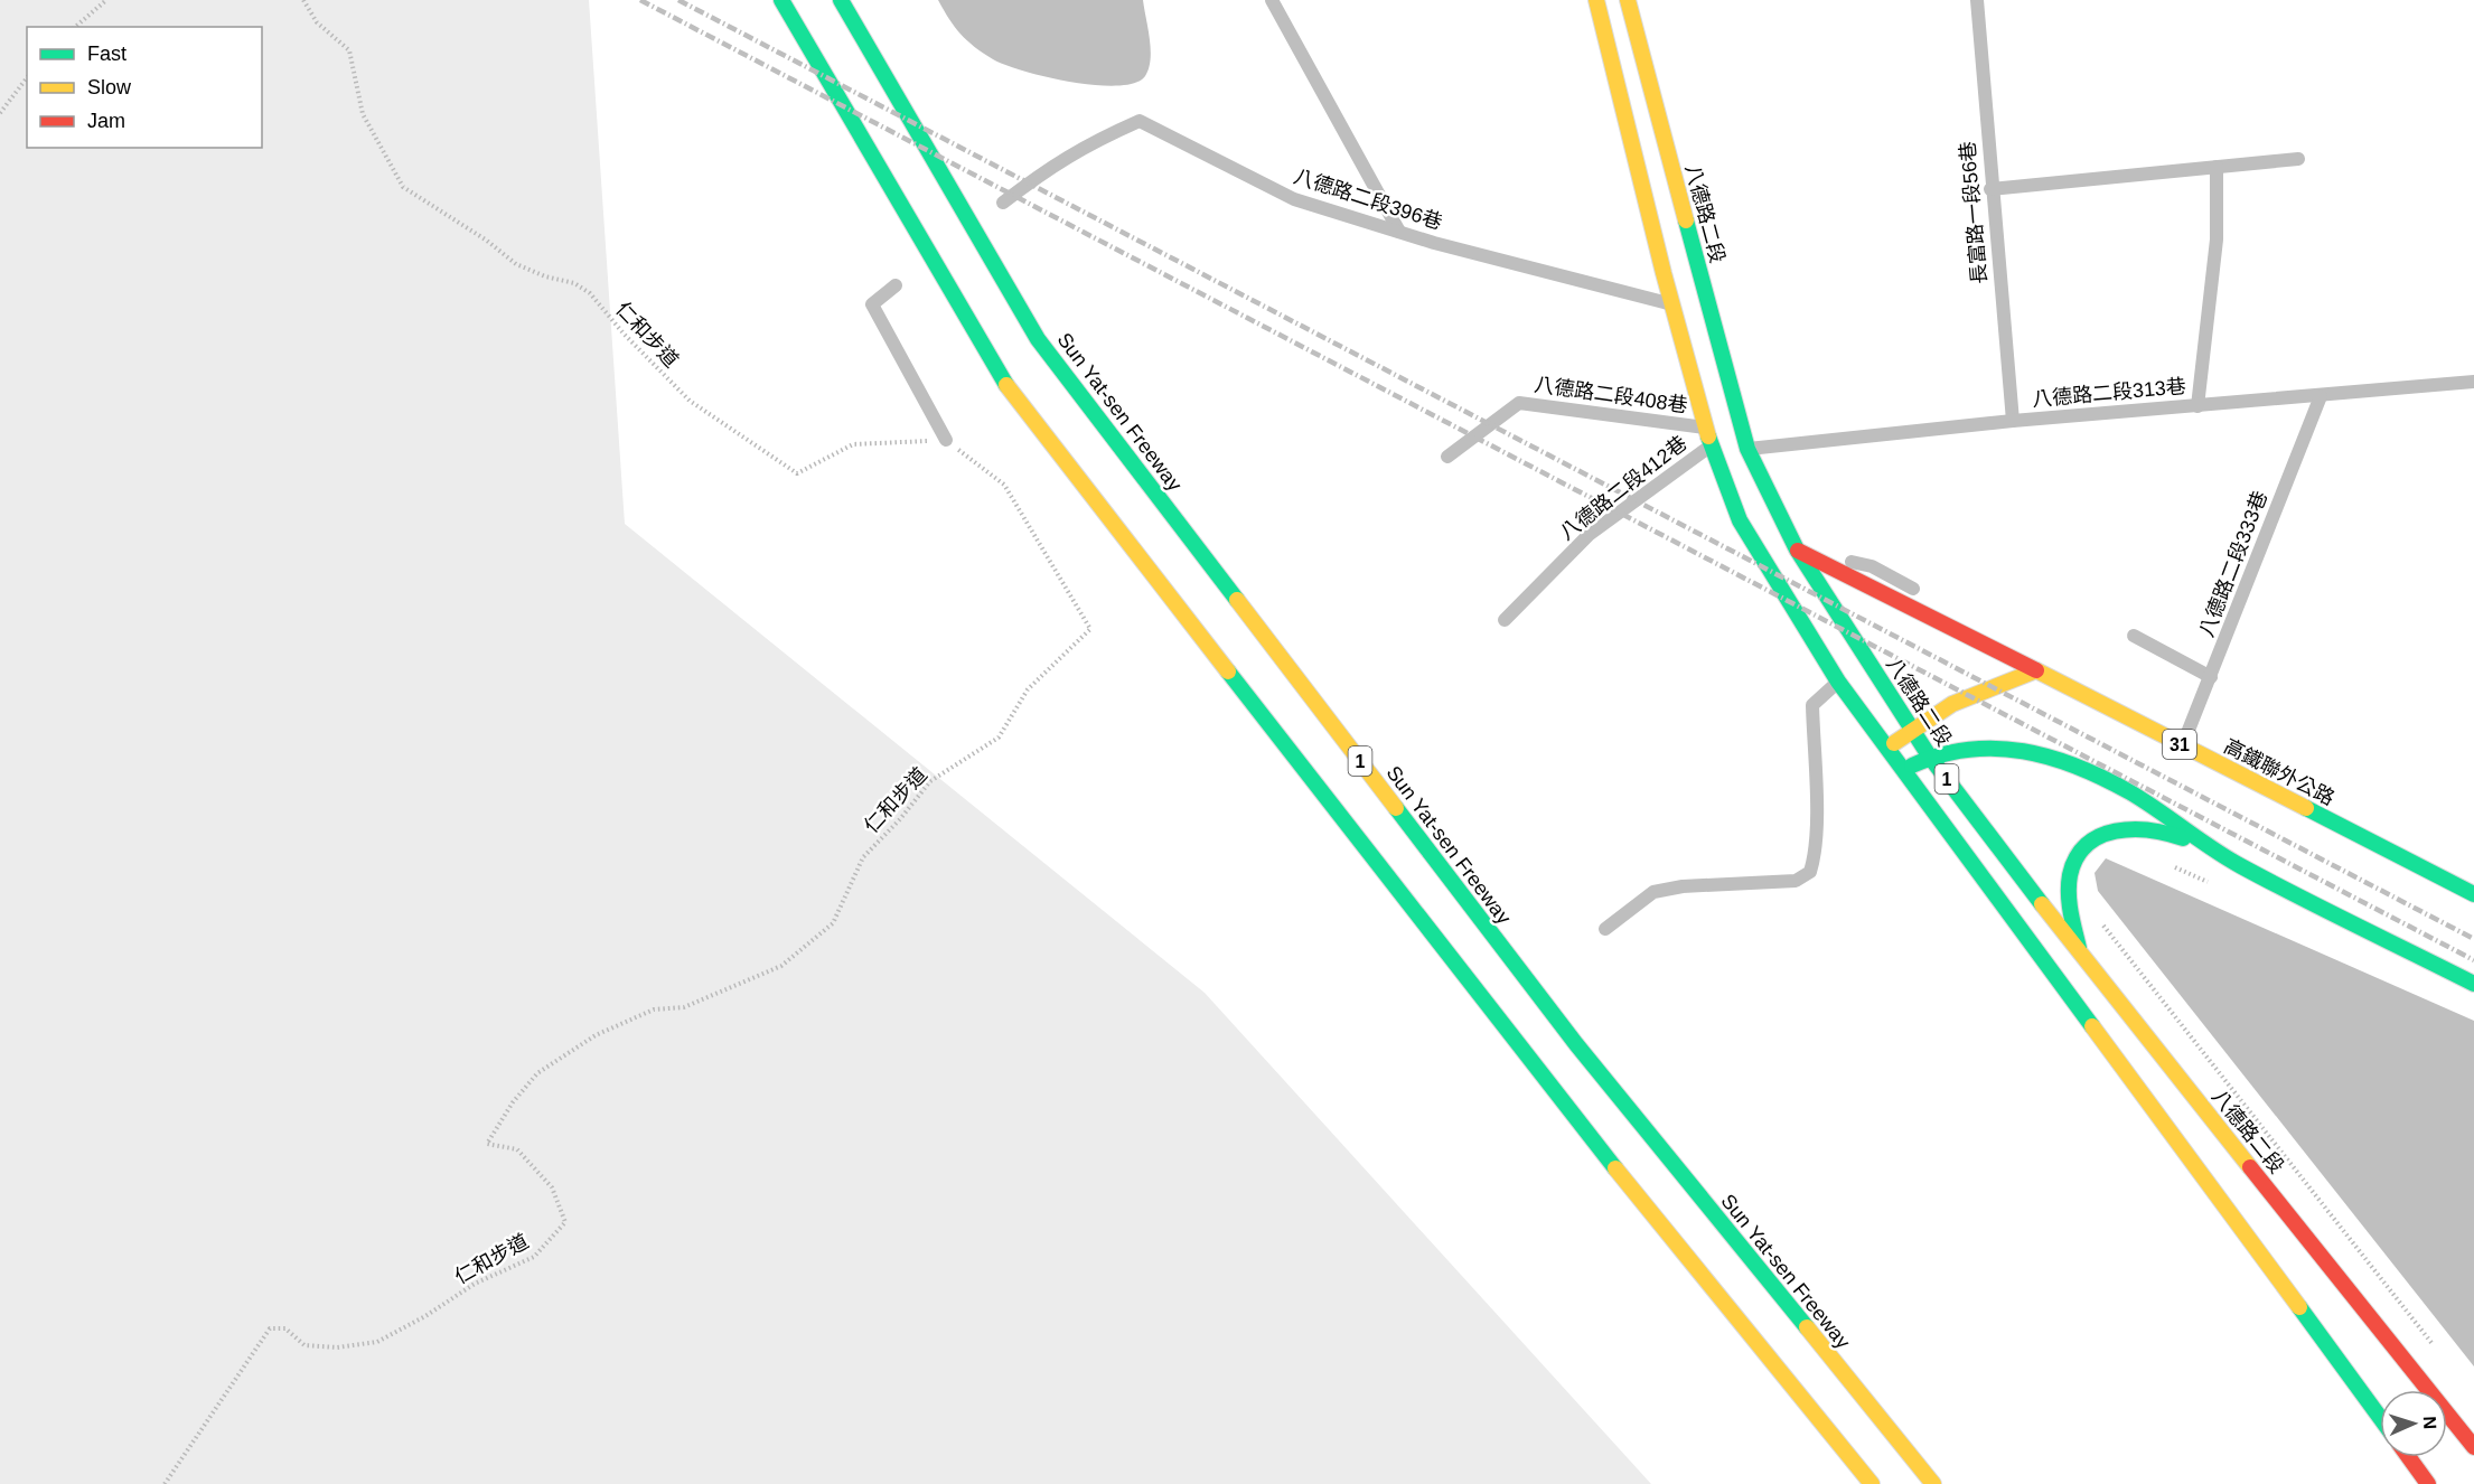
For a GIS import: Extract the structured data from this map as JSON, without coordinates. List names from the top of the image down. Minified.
{"streets":{"main road":["八德路二段","Sun Yat-sen Freeway","31","1","高鐵聯外公路"],"lane":["八德路二段396巷","長富路一段56巷","八德路二段313巷","八德路二段408巷","八德路二段412巷","八德路二段333巷"],"path":["仁和步道"]},"crossings":[["八德路二段396巷","1"],["長富路一段56巷","八德路二段313巷"],["八德路二段","八德路二段313巷"],["八德路二段","31"],["八德路二段313巷","八德路二段333巷"],["八德路二段408巷","1"],["八德路二段412巷","1"],["八德路二段333巷","高鐵聯外公路"],["31","高鐵聯外公路"]],"legend":["Fast","Slow","Jam"],"north":"right"}
